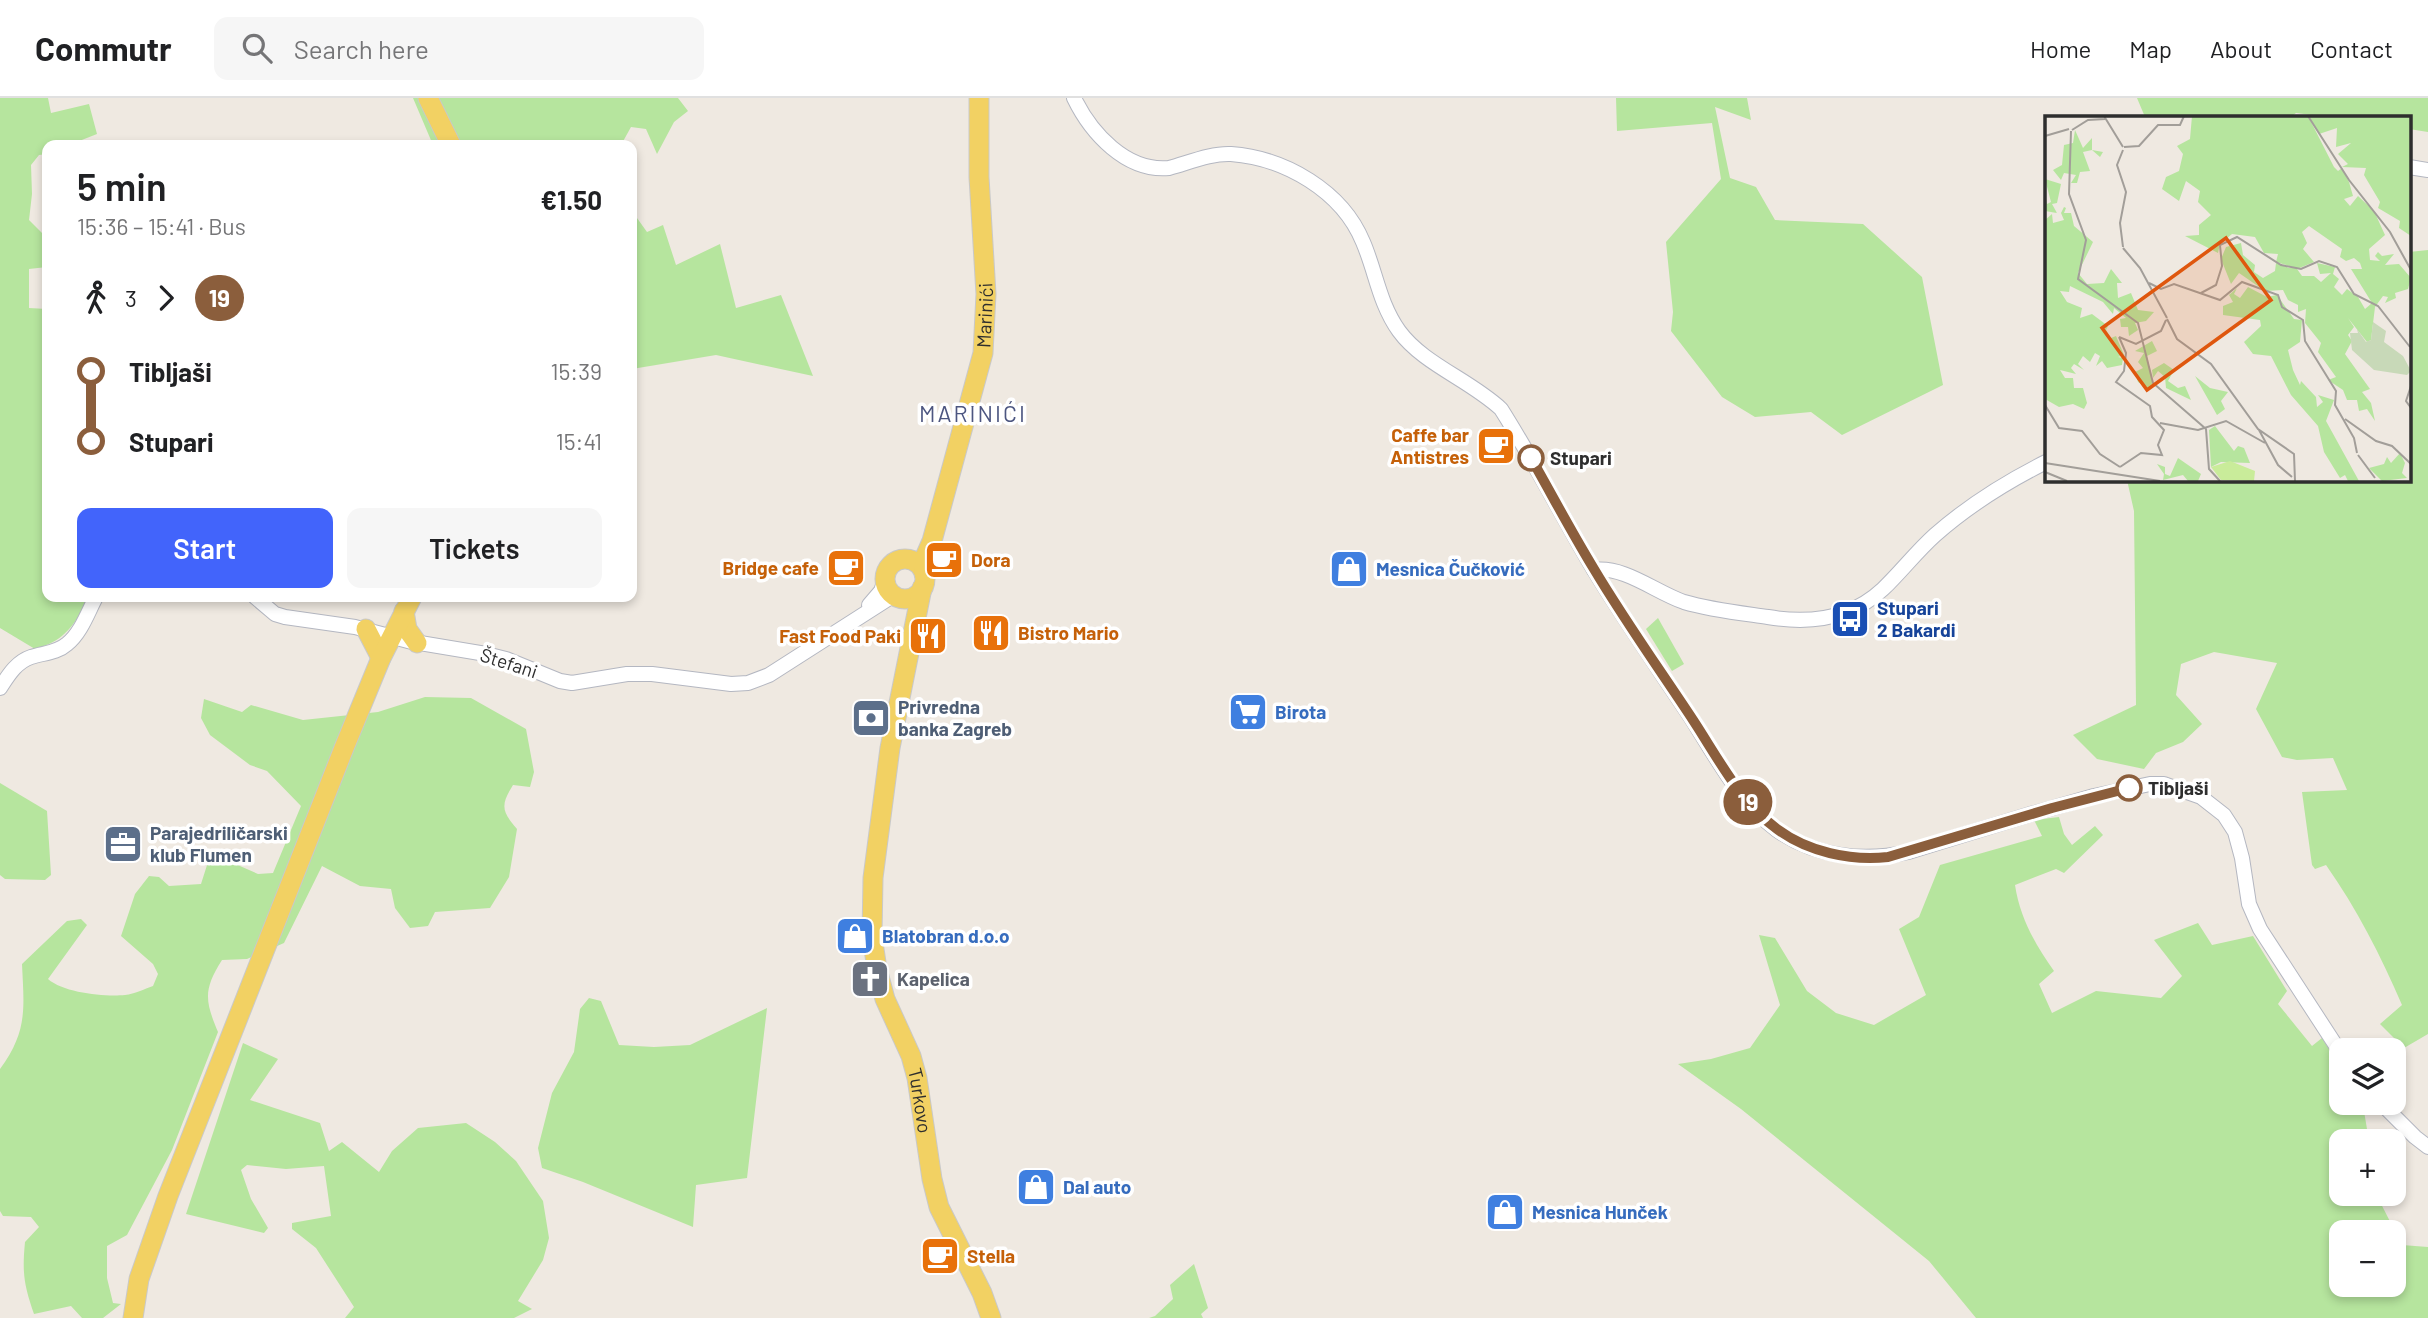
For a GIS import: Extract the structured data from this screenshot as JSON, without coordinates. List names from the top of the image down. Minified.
{"streets":{"main road":["Marinići","Turkovo"],"street":["Štefani"]},"crossings":[["Marinići","Štefani"],["Marinići","Turkovo"]],"districts":["MARINIĆI"],"places":{"cafe":["Caffe bar Antistres","Dora","Bridge cafe","Stella"],"other":["Stupari","Tibljaši"],"shop":["Mesnica Čučković","Blatobran d.o.o","Dal auto","Mesnica Hunček"],"bus stop":["Stupari 2 Bakardi"],"restaurant":["Bistro Mario","Fast Food Paki"],"supermarket":["Birota"],"bank":["Privredna banka Zagreb"],"office":["Parajedriličarski klub Flumen"],"church":["Kapelica"]},"lines":["bus line 19"],"page":{"header":"Commutr","search":"Search here","nav":["Home","Map","About","Contact"],"on_map":"19","heading":["5 min","15:36 – 15:41 · Bus","€1.50"],"legs":["3","19"],"list":[{"name":"Tibljaši","value":"15:39"},{"name":"Stupari","value":"15:41"}],"buttons":["Start","Tickets"],"map_buttons":["+","−"]}}
